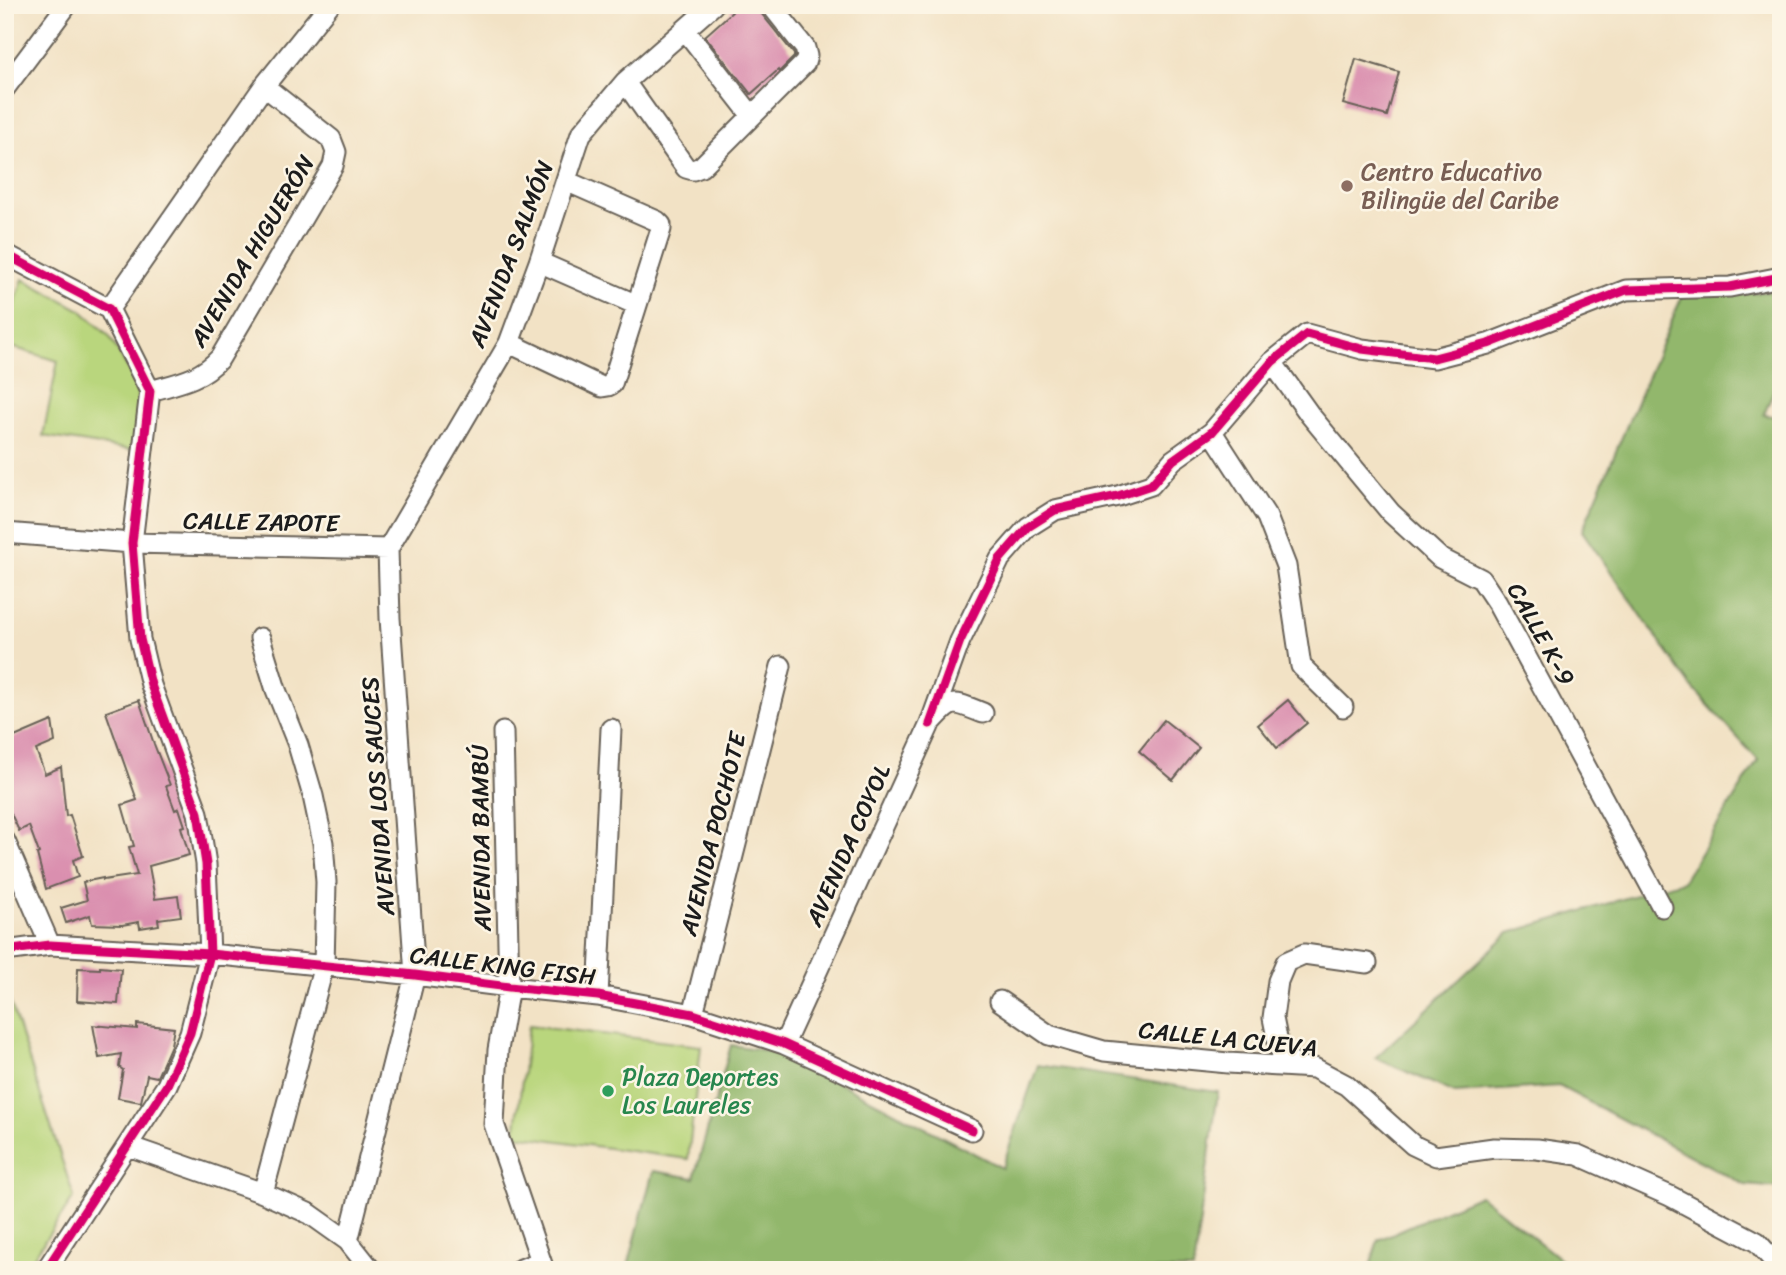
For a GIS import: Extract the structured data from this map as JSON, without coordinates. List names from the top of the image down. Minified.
{"streets":{"street":["AVENIDA HIGUERÓN","AVENIDA SALMÓN","CALLE ZAPOTE","CALLE K-9","AVENIDA LOS SAUCES","AVENIDA POCHOTE","AVENIDA BAMBÚ","AVENIDA COYOL","CALLE KING FISH","CALLE LA CUEVA"]},"crossings":[["AVENIDA SALMÓN","CALLE ZAPOTE"],["AVENIDA SALMÓN","AVENIDA LOS SAUCES"],["CALLE ZAPOTE","AVENIDA LOS SAUCES"],["AVENIDA LOS SAUCES","CALLE KING FISH"],["AVENIDA POCHOTE","CALLE KING FISH"],["AVENIDA BAMBÚ","CALLE KING FISH"],["AVENIDA COYOL","CALLE KING FISH"]],"places":["Centro Educativo Bilingüe del Caribe","Plaza Deportes Los Laureles"]}
